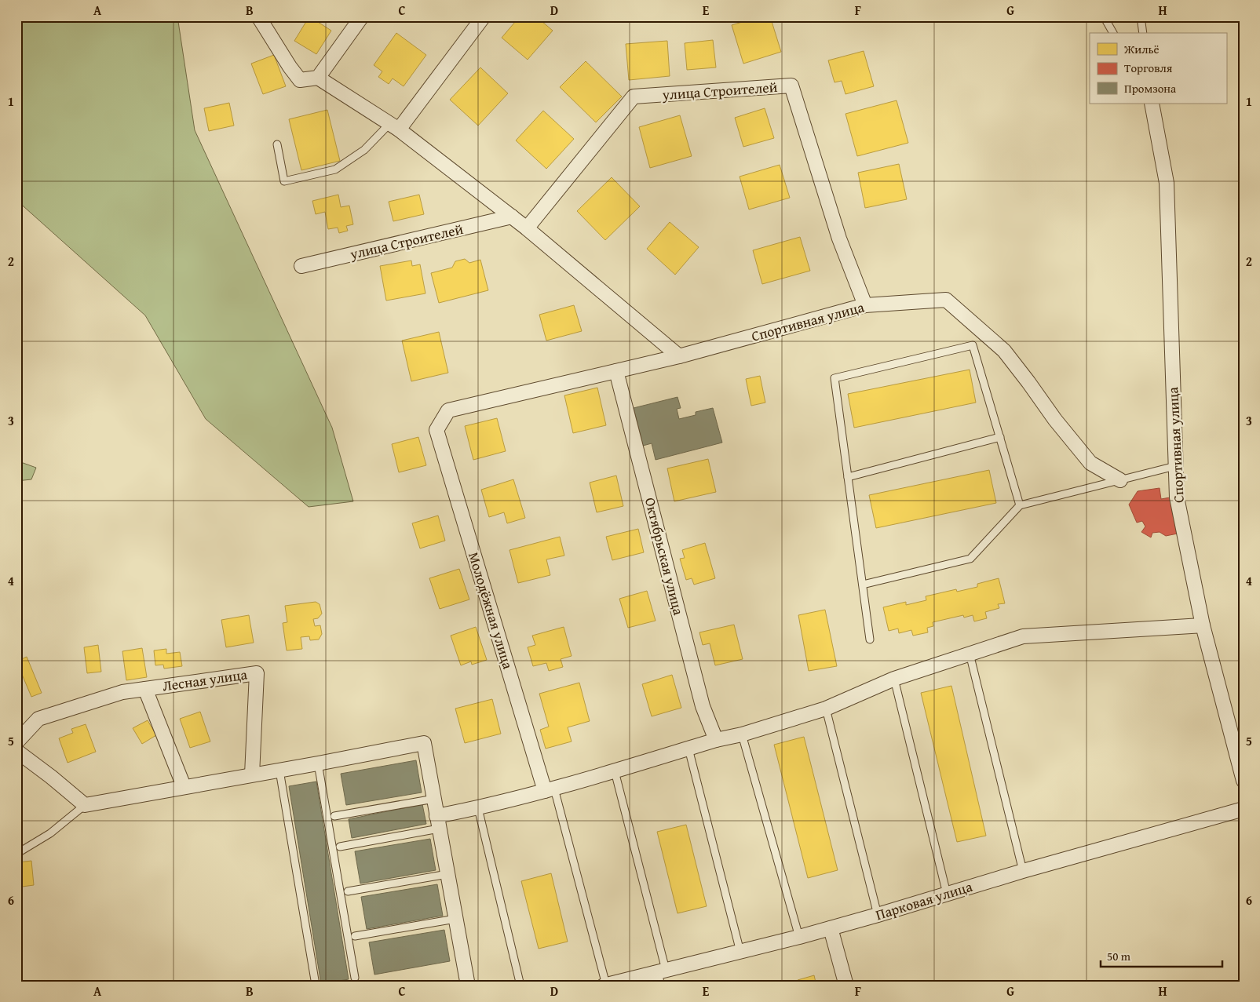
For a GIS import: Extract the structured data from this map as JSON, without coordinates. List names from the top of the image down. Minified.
{"streets":{"street":["улица Строителей","Спортивная улица","Октябрьская улица","Молодёжная улица","Лесная улица","Парковая улица"]},"crossings":[["улица Строителей","Спортивная улица"],["Спортивная улица","Октябрьская улица"],["Спортивная улица","Молодёжная улица"]],"legend":["Жильё","Торговля","Промзона"],"scale_bar":"50 m","grid":{"columns":["A","B","C","D","E","F","G","H"],"rows":["1","2","3","4","5","6"]}}
